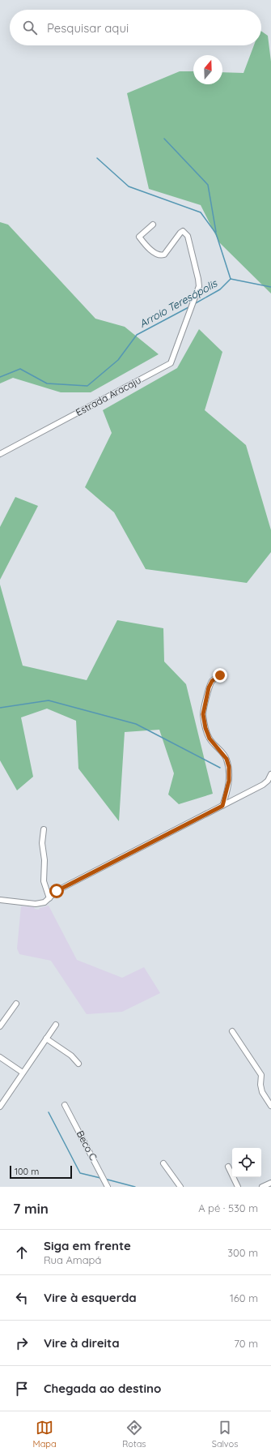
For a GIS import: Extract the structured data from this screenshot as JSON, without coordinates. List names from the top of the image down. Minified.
{"streets":{"street":["Estrada Aracaju","Beco C"]},"water":["Arroio Teresópolis"],"scale_bar":"100 m","north":"top","page":{"search":"Pesquisar aqui","scale":"100 m","heading":["7 min","A pé · 530 m"],"list":[["Siga em frente","Rua Amapá","300 m"],["Vire à esquerda","160 m"],["Vire à direita","70 m"],"Chegada ao destino"],"nav":["Mapa","Rotas","Salvos"]}}
